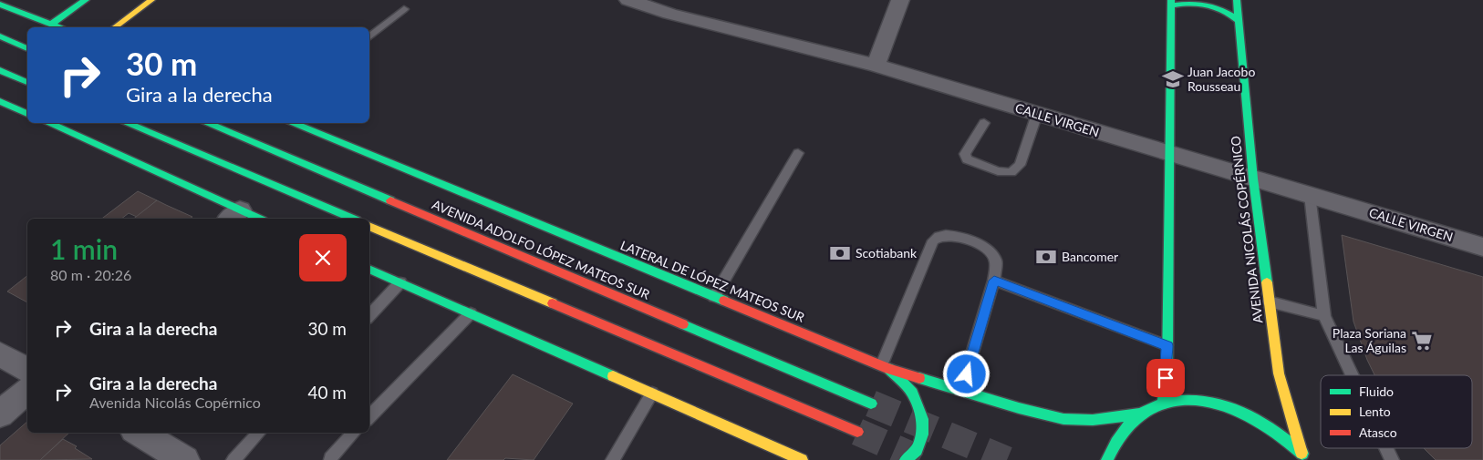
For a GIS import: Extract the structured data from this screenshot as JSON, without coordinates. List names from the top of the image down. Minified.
{"streets":{"main road":["AVENIDA NICOLÁS COPÉRNICO","AVENIDA ADOLFO LÓPEZ MATEOS SUR","LATERAL DE LÓPEZ MATEOS SUR"],"street":["CALLE VIRGEN"]},"crossings":[["CALLE VIRGEN","AVENIDA NICOLÁS COPÉRNICO"]],"places":{"school or university":["Juan Jacobo Rousseau"],"bank":["Scotiabank","Bancomer"],"supermarket":["Plaza Soriana Las Águilas"]},"legend":["Fluido","Lento","Atasco"],"page":{"turn":["30 m","Gira a la derecha"],"heading":["1 min","80 m · 20:26"],"list":[{"name":"Gira a la derecha","value":"30 m"},{"name":"Gira a la derecha","note":"Avenida Nicolás Copérnico","value":"40 m"}]}}
